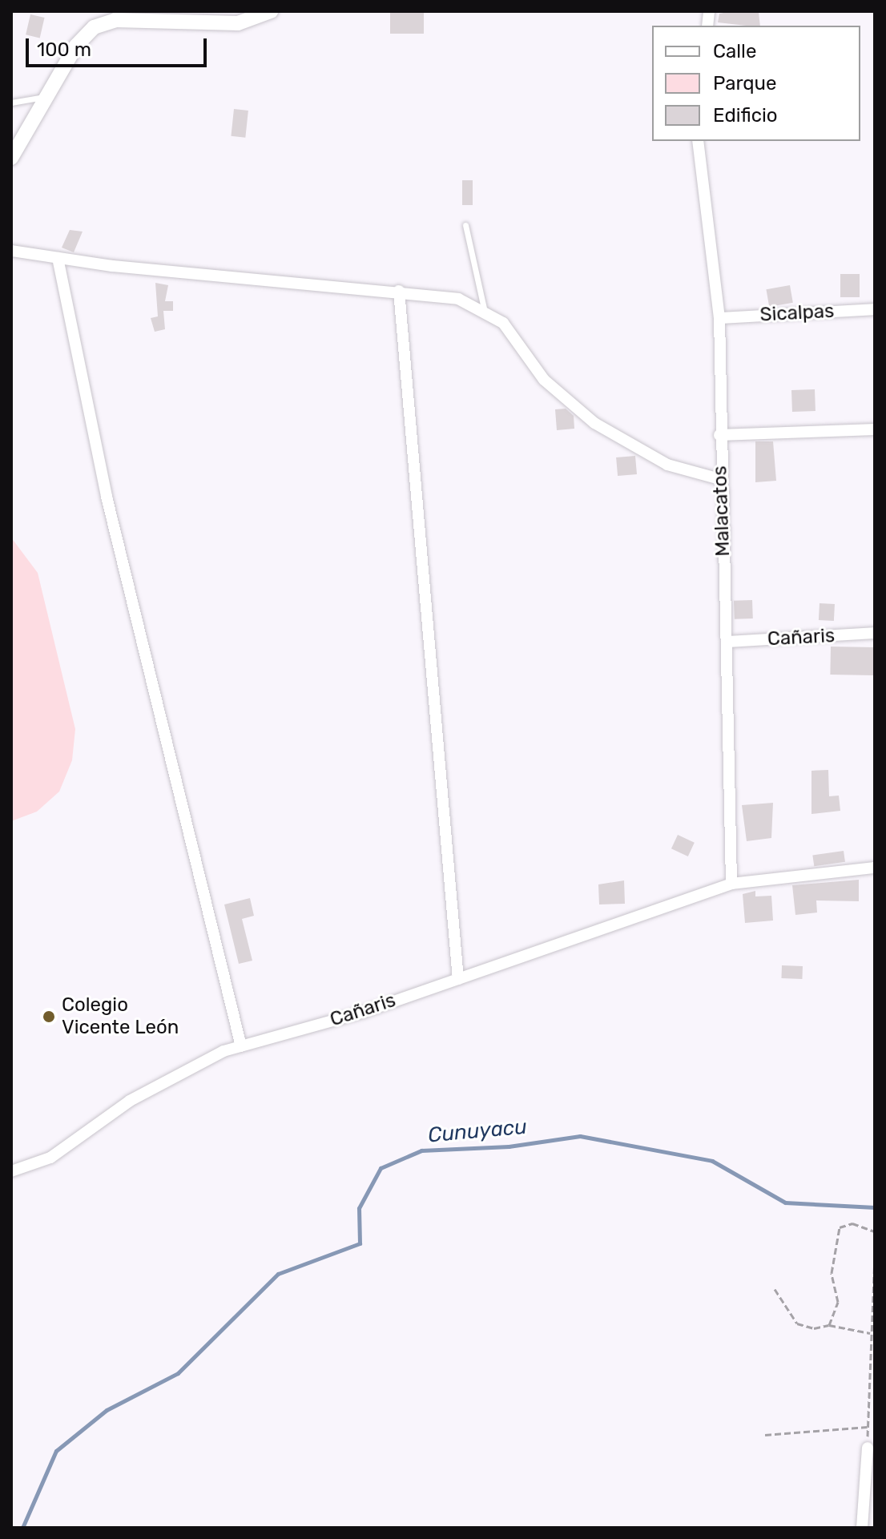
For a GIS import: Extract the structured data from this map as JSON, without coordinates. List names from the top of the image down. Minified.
{"streets":{"street":["Sicalpas","Malacatos","Cañaris"]},"crossings":[["Sicalpas","Malacatos"],["Malacatos","Cañaris"]],"water":["Cunuyacu"],"places":["Colegio Vicente León"],"legend":["Calle","Parque","Edificio"],"scale_bar":"100 m"}
